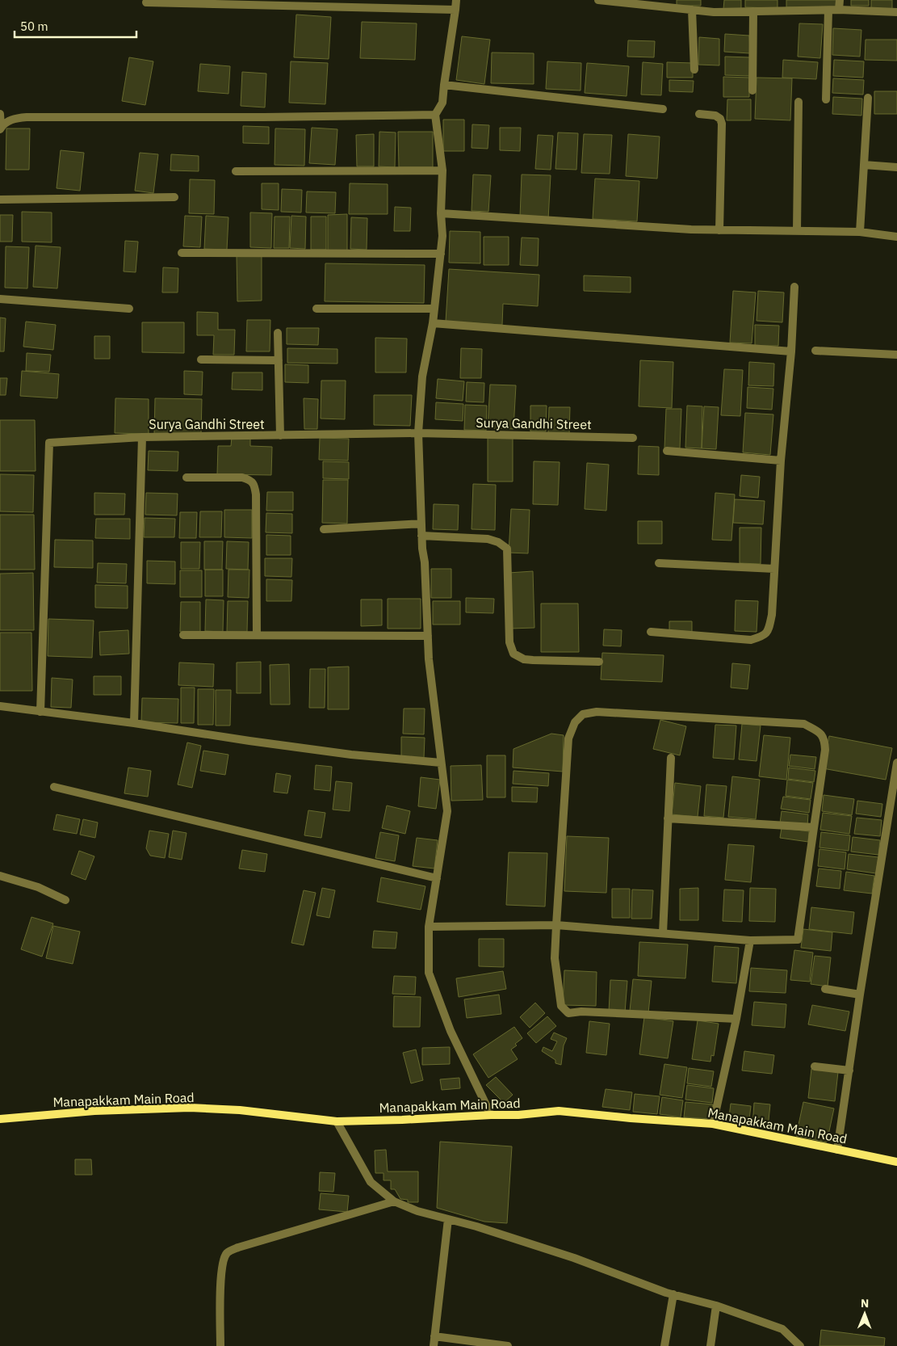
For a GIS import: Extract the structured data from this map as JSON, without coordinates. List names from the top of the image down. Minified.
{"streets":{"main road":["Manapakkam Main Road"],"street":["Surya Gandhi Street"]},"scale_bar":"50 m","north":"top"}
